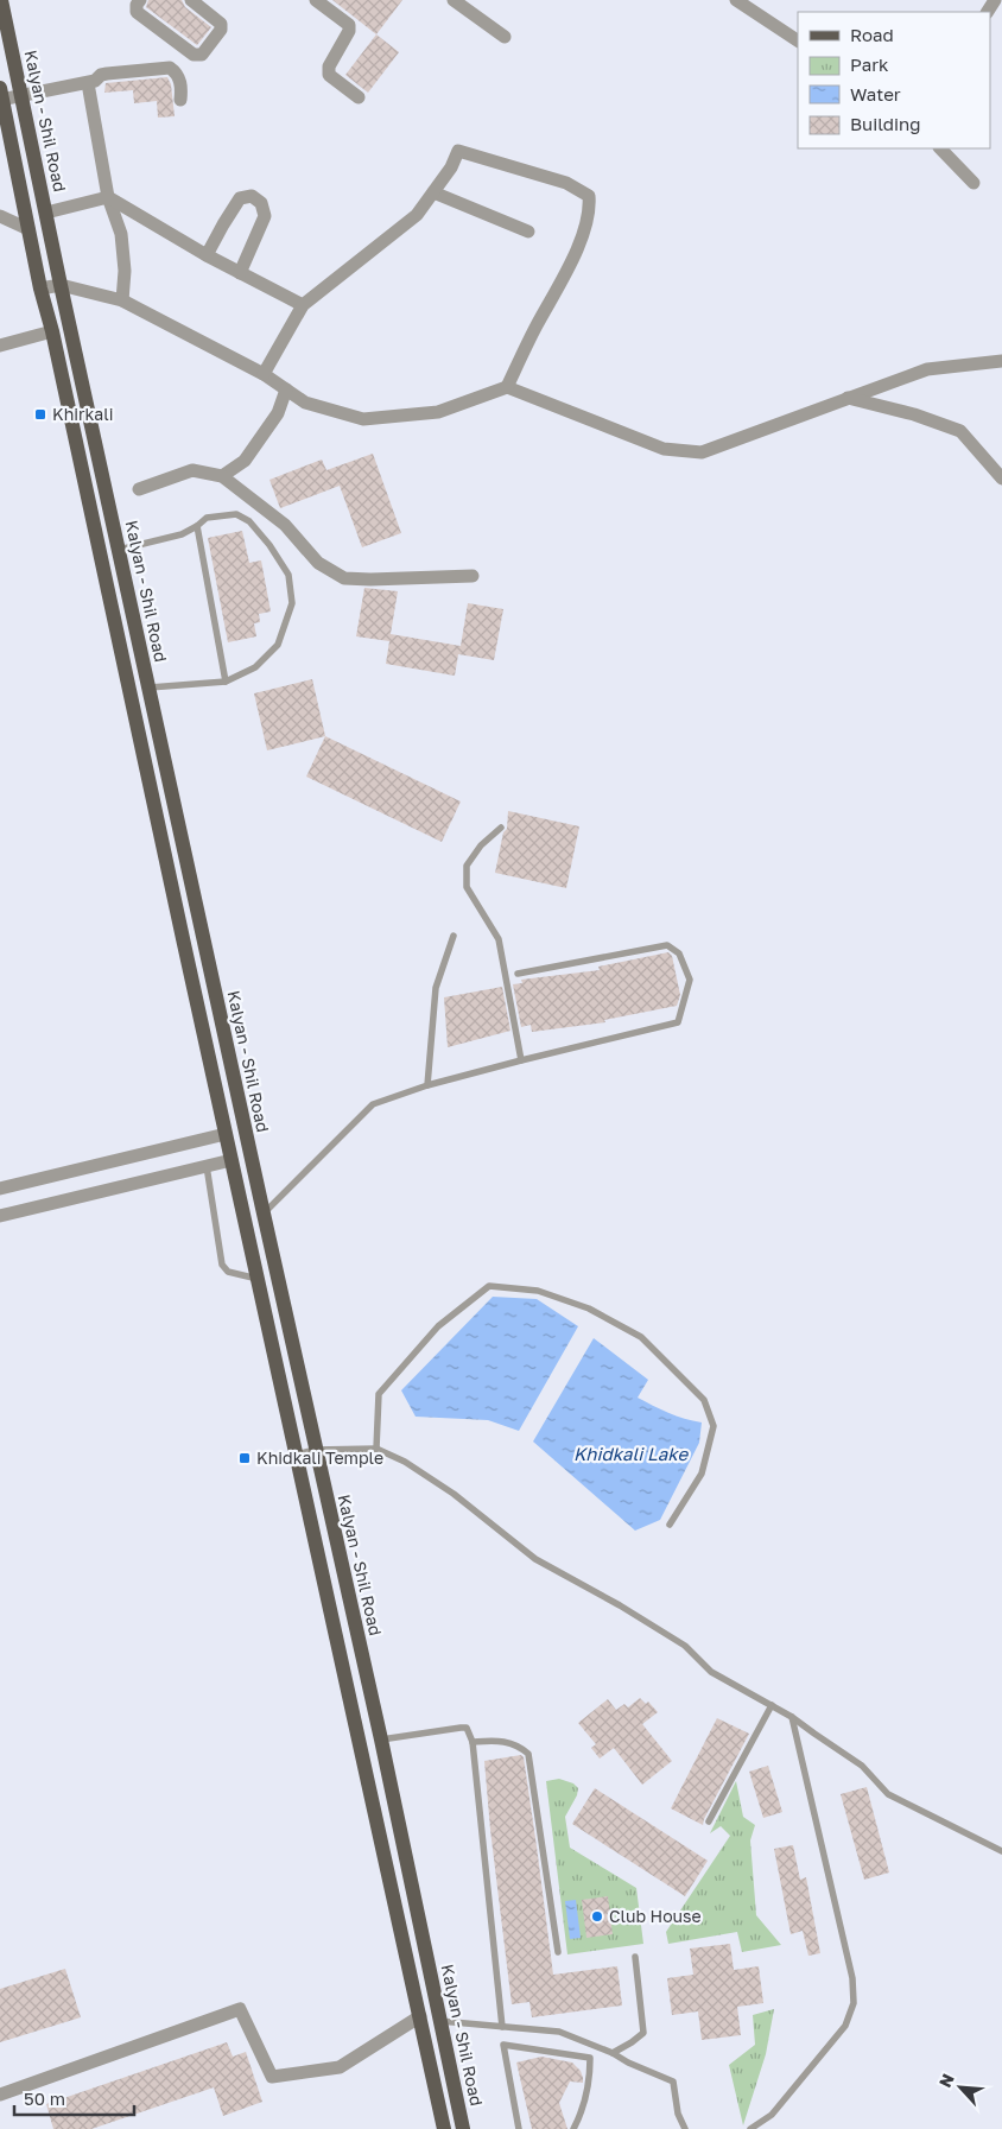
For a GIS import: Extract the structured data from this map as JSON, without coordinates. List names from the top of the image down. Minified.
{"streets":{"main road":["Kalyan - Shil Road"]},"water":["Khidkali Lake"],"places":{"transit":["Khirkali","Khidkali Temple"],"other":["Club House"]},"legend":["Road","Park","Water","Building"],"scale_bar":"50 m","north":"top left"}
